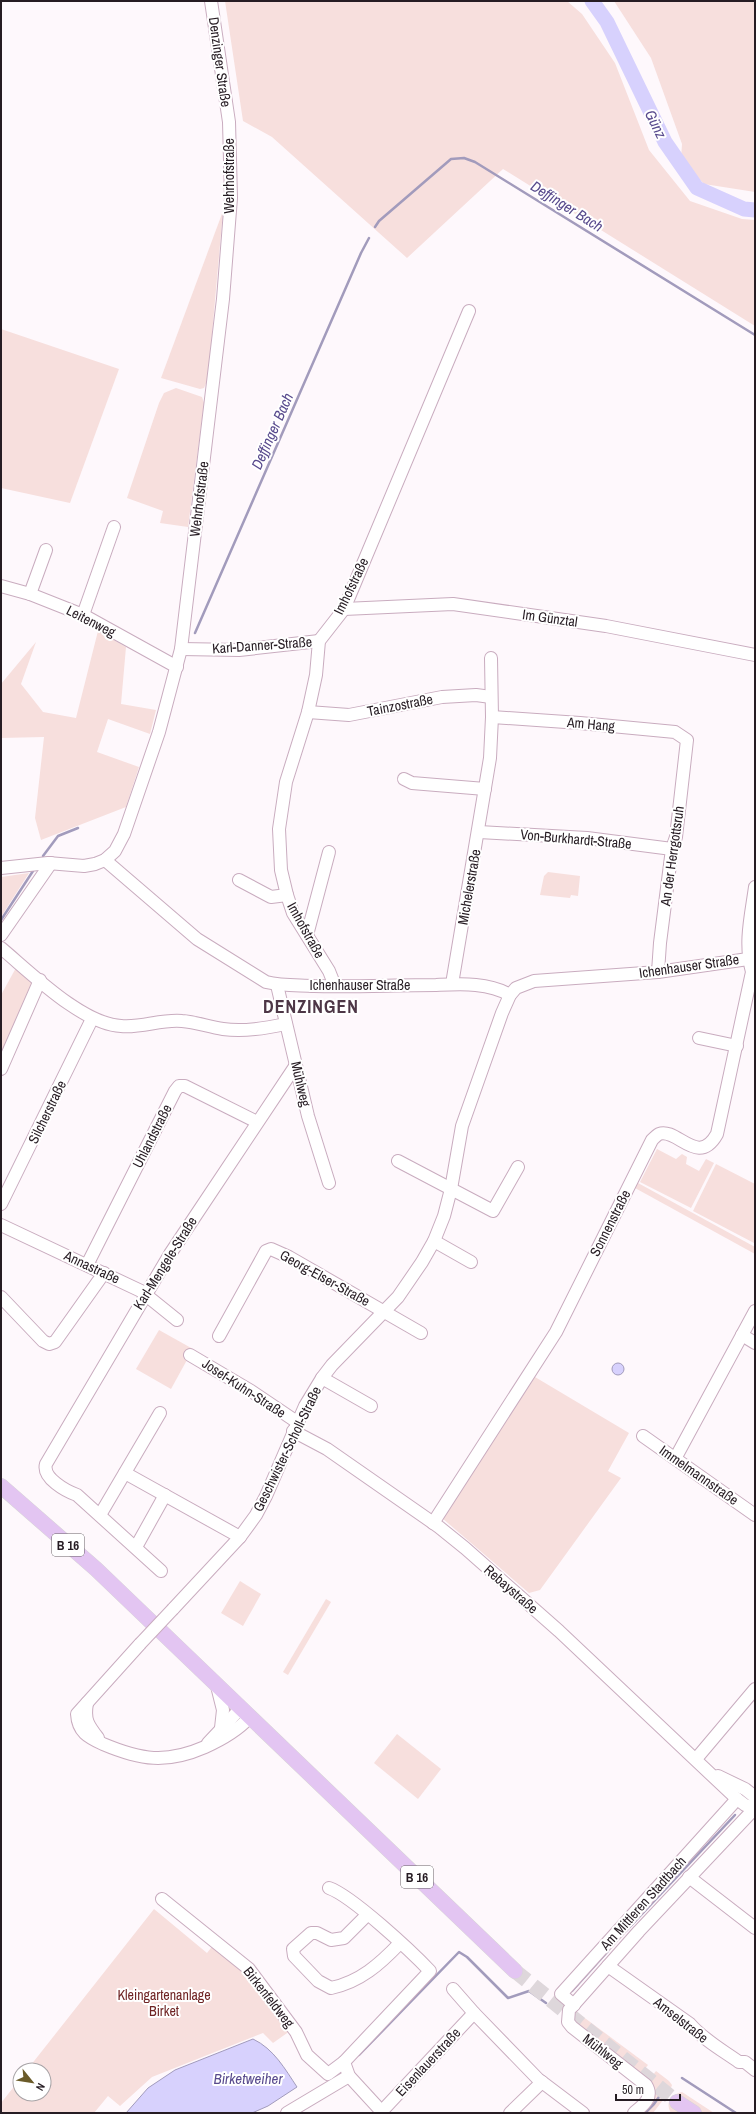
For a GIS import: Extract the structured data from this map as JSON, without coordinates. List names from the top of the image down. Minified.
{"streets":{"main road":["B 16"],"street":["Denzinger Straße","Wehrhofstraße","Imhofstraße","Im Günztal","Leitenweg","Karl-Danner-Straße","Tainzostraße","Am Hang","Von-Burkhardt-Straße","An der Herrgottsruh","Michelerstraße","Ichenhauser Straße","Mühlweg","Silcherstraße","Uhlandstraße","Sonnenstraße","Karl-Mengele-Straße","Annastraße","Georg-Elser-Straße","Josef-Kuhn-Straße","Geschwister-Scholl-Straße","Immelmannstraße","Rebaystraße","Am Mittleren Stadtbach","Birkenfeldweg","Amselstraße","Eisenlauerstraße"]},"crossings":[["Denzinger Straße","Wehrhofstraße"],["Wehrhofstraße","Leitenweg"],["Wehrhofstraße","Karl-Danner-Straße"],["Wehrhofstraße","Ichenhauser Straße"],["Imhofstraße","Im Günztal"],["Imhofstraße","Karl-Danner-Straße"],["Imhofstraße","Tainzostraße"],["Imhofstraße","Ichenhauser Straße"],["Tainzostraße","Michelerstraße"],["Am Hang","An der Herrgottsruh"],["Am Hang","Michelerstraße"],["Von-Burkhardt-Straße","An der Herrgottsruh"],["Von-Burkhardt-Straße","Michelerstraße"],["An der Herrgottsruh","Ichenhauser Straße"],["Michelerstraße","Ichenhauser Straße"],["Ichenhauser Straße","Mühlweg"],["Ichenhauser Straße","Sonnenstraße"],["Ichenhauser Straße","Geschwister-Scholl-Straße"],["Mühlweg","Karl-Mengele-Straße"],["Mühlweg","Am Mittleren Stadtbach"],["Uhlandstraße","Karl-Mengele-Straße"],["Uhlandstraße","Annastraße"],["Sonnenstraße","Rebaystraße"],["Karl-Mengele-Straße","Annastraße"],["Georg-Elser-Straße","Geschwister-Scholl-Straße"],["Josef-Kuhn-Straße","Geschwister-Scholl-Straße"],["Josef-Kuhn-Straße","Rebaystraße"],["Geschwister-Scholl-Straße","Rebaystraße"],["Rebaystraße","Am Mittleren Stadtbach"],["Am Mittleren Stadtbach","Amselstraße"]],"districts":["DENZINGEN"],"water":["Günz","Deffinger Bach","Birketweiher"],"parks":["Kleingartenanlage Birket"],"scale_bar":"50 m","north":"bottom right"}
